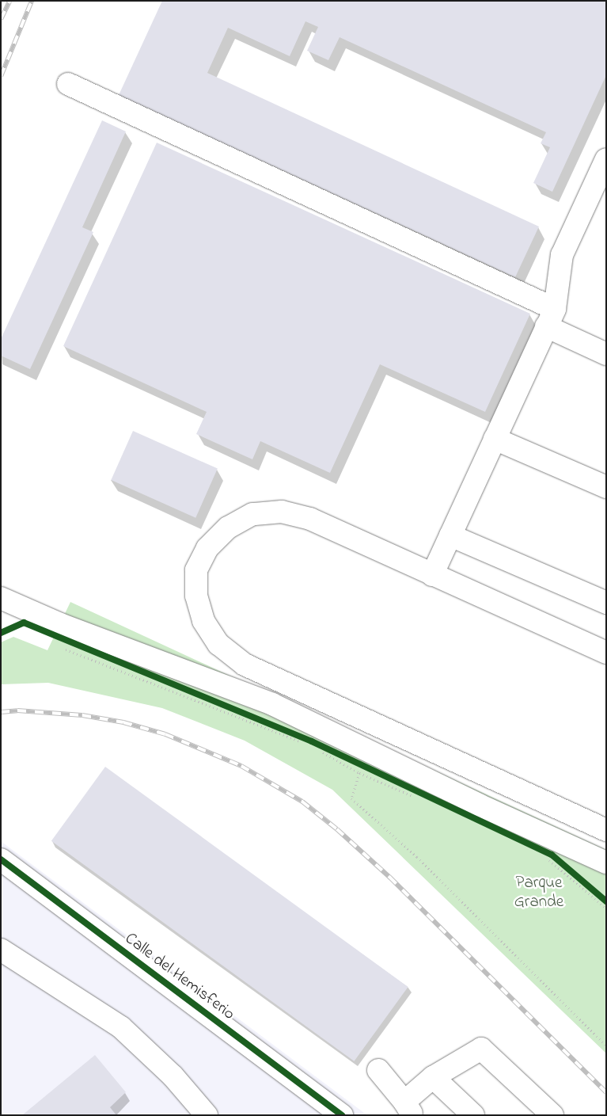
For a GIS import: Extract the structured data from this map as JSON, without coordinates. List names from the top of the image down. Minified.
{"streets":{"street":["Calle del Hemisferio"]},"parks":["Parque Grande"]}
